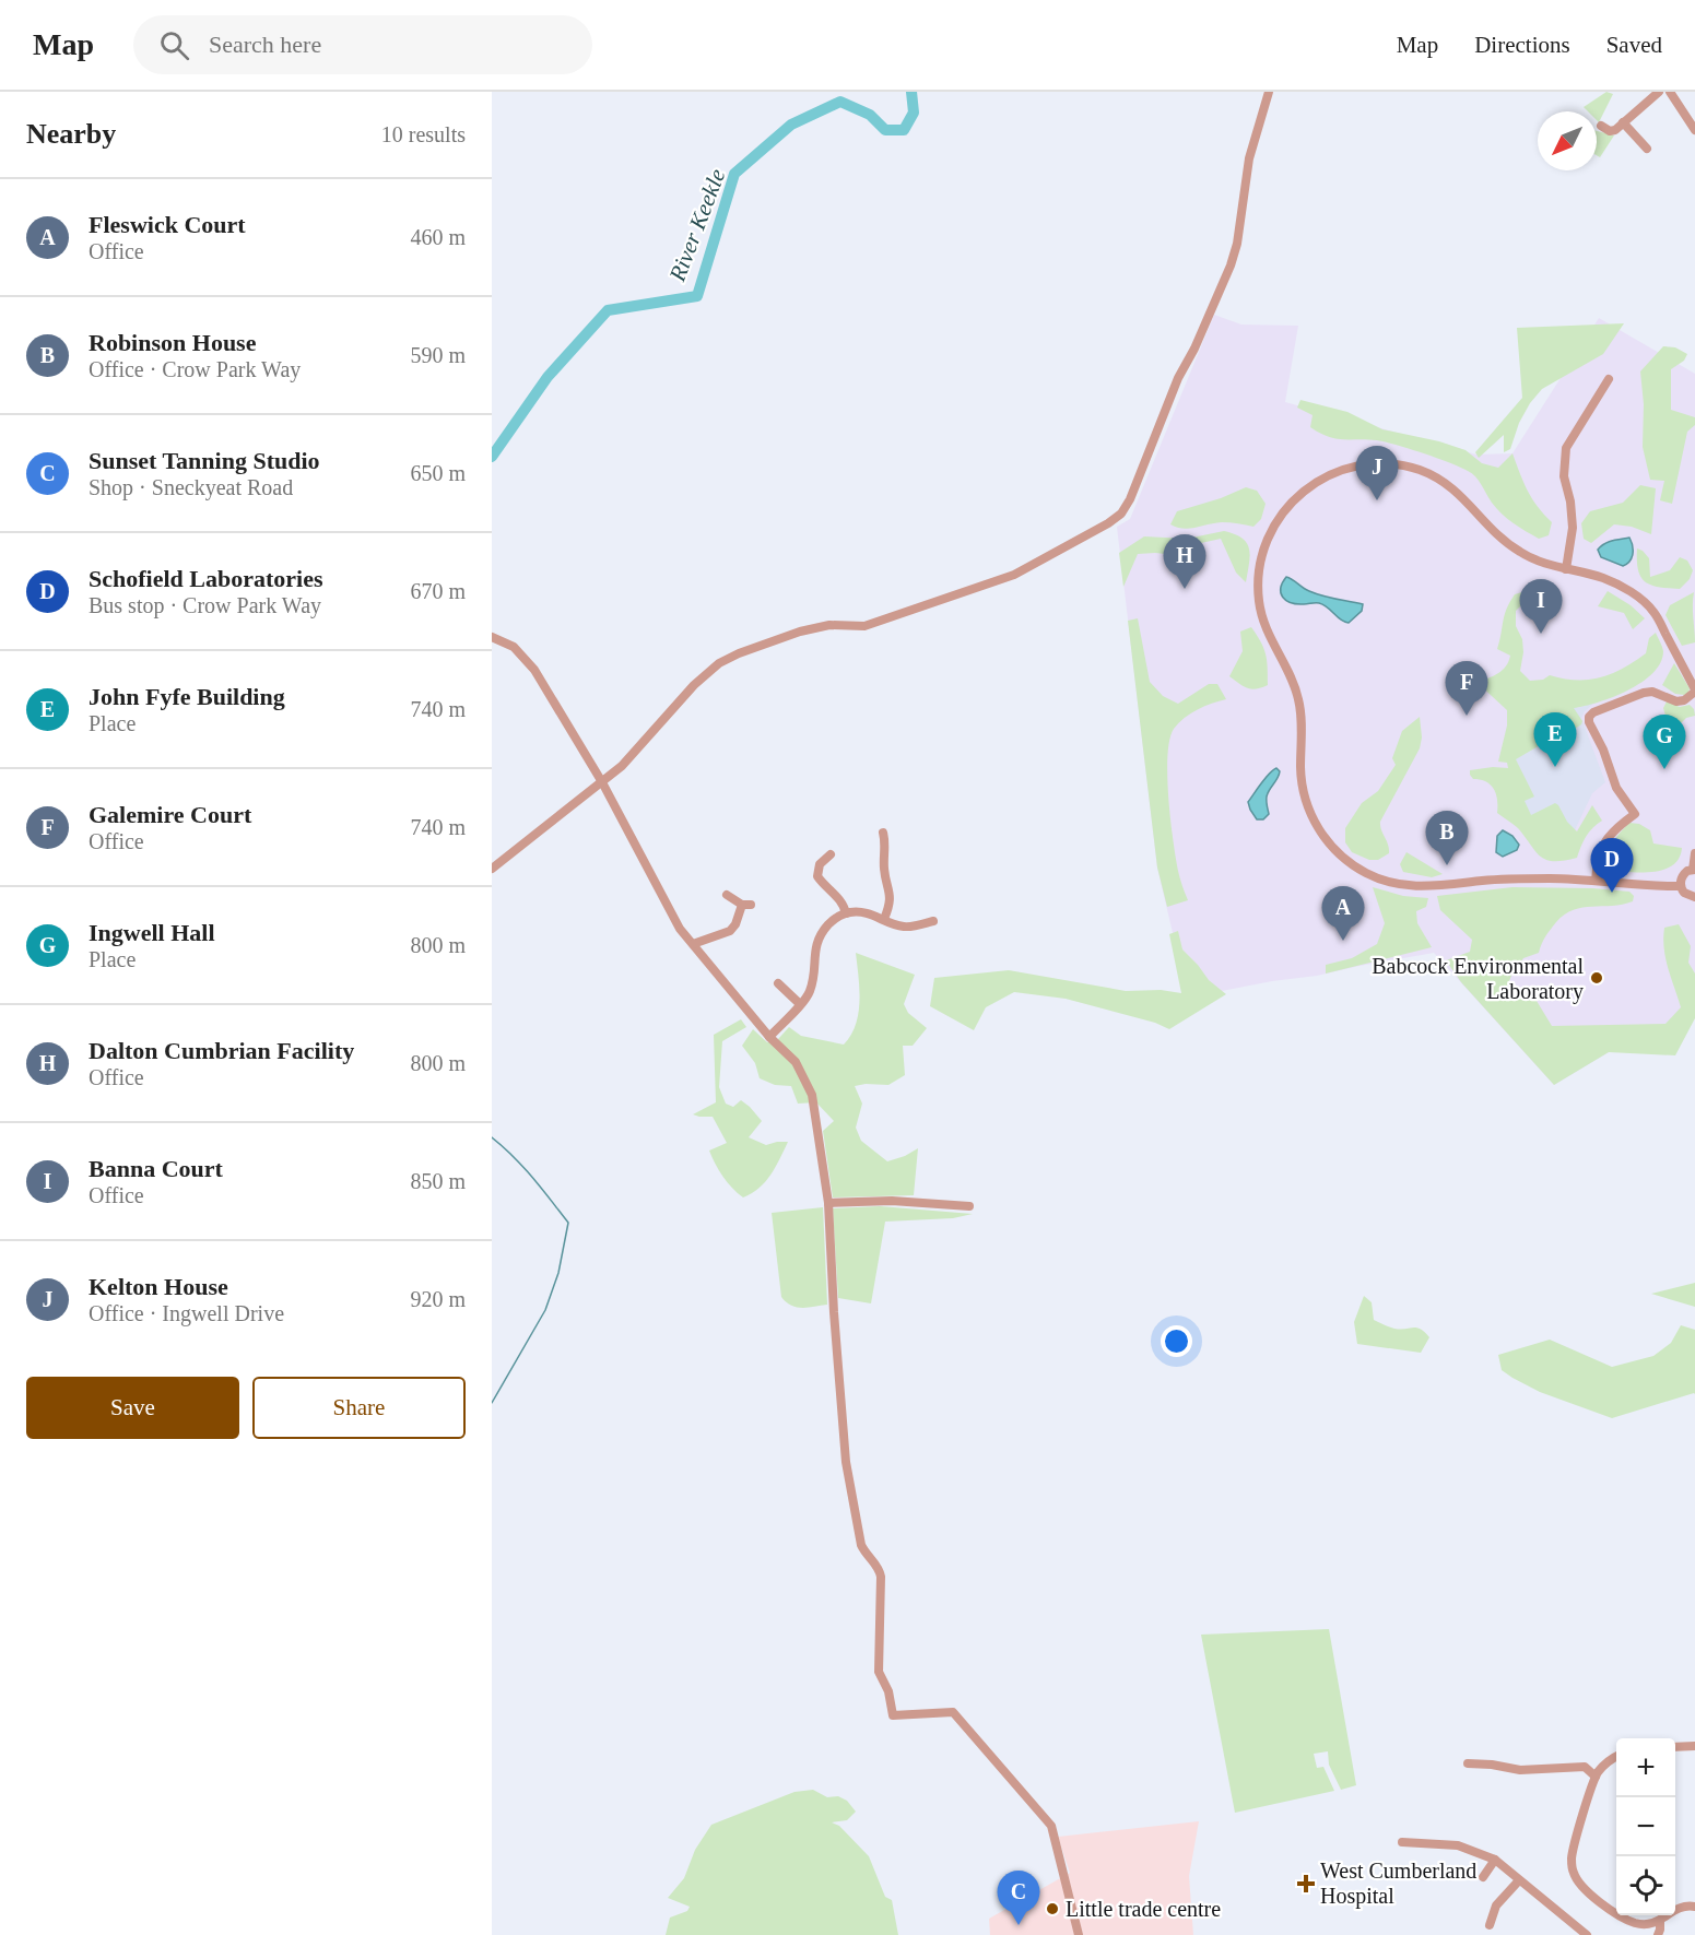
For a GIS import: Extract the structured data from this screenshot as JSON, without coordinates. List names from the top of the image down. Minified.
{"water":["River Keekle"],"places":{"other":["Babcock Environmental Laboratory","Little trade centre"],"health":["West Cumberland Hospital"]},"north":"bottom left","page":{"header":"Map","search":"Search here","nav":["Map","Directions","Saved"],"heading":["Nearby","10 results"],"list":[{"mark":"A","name":"Fleswick Court","note":"Office","value":"460 m"},{"mark":"B","name":"Robinson House","note":"Office · Crow Park Way","value":"590 m"},{"mark":"C","name":"Sunset Tanning Studio","note":"Shop · Sneckyeat Road","value":"650 m"},{"mark":"D","name":"Schofield Laboratories","note":"Bus stop · Crow Park Way","value":"670 m"},{"mark":"E","name":"John Fyfe Building","note":"Place","value":"740 m"},{"mark":"F","name":"Galemire Court","note":"Office","value":"740 m"},{"mark":"G","name":"Ingwell Hall","note":"Place","value":"800 m"},{"mark":"H","name":"Dalton Cumbrian Facility","note":"Office","value":"800 m"},{"mark":"I","name":"Banna Court","note":"Office","value":"850 m"},{"mark":"J","name":"Kelton House","note":"Office · Ingwell Drive","value":"920 m"}],"pins":["J","H","I","F","E","G","B","D","A","C"],"buttons":["Save","Share"],"map_buttons":["+","−"]}}
